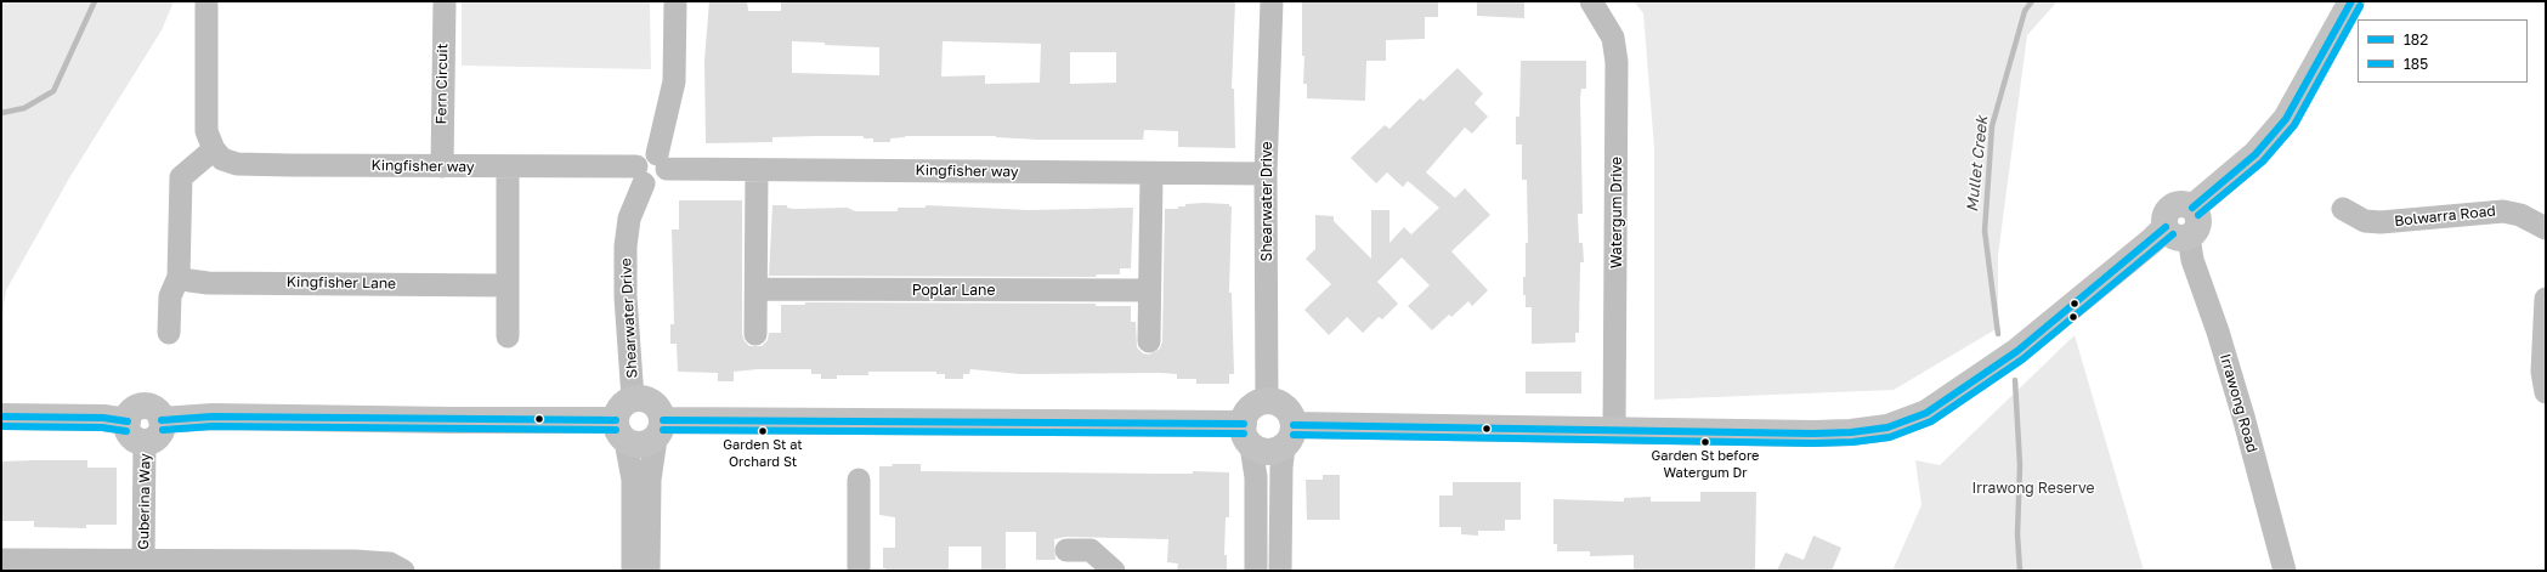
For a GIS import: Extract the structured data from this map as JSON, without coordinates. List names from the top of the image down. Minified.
{"streets":{"street":["Fern Circuit","Kingfisher way","Shearwater Drive","Watergum Drive","Bolwarra Road","Kingfisher Lane","Poplar Lane","Irrawong Road","Guberina Way"]},"crossings":[["Fern Circuit","Kingfisher way"],["Kingfisher way","Shearwater Drive"]],"water":["Mullet Creek"],"parks":["Irrawong Reserve"],"places":["Garden St at Orchard St","Garden St before Watergum Dr"],"lines":["transit line 182","transit line 185"],"legend":["182","185"]}
